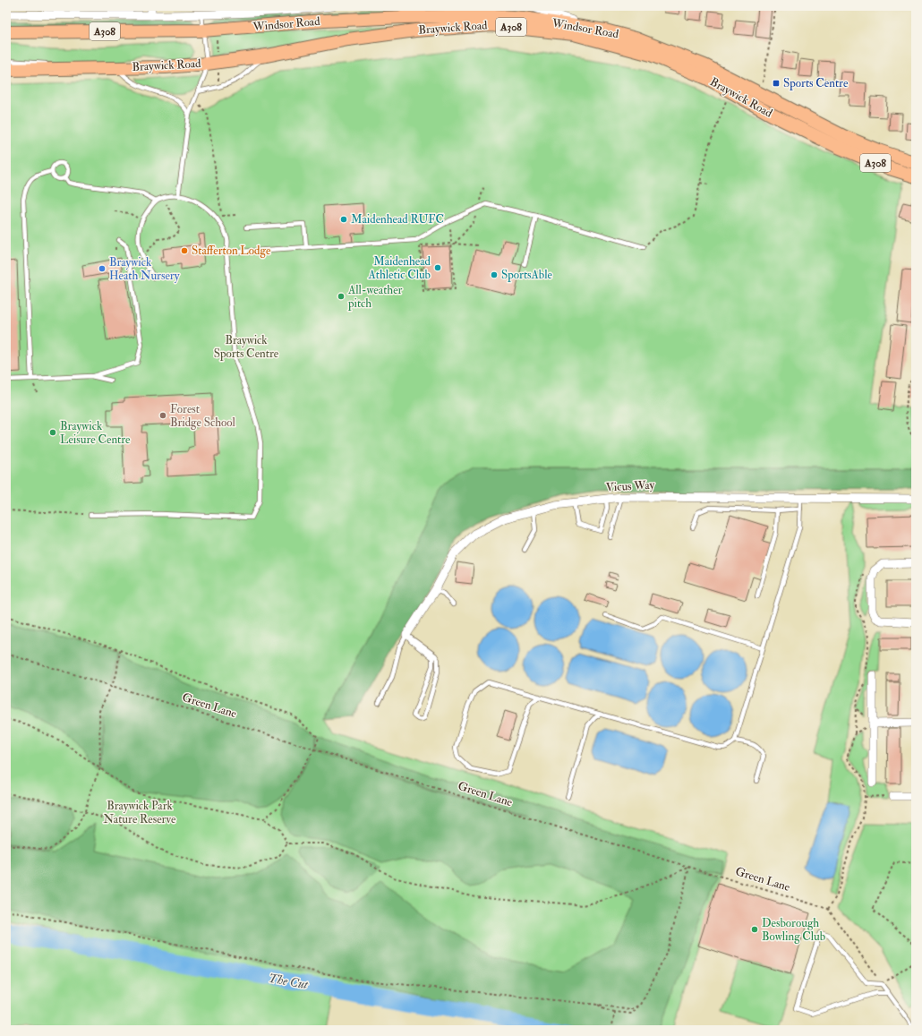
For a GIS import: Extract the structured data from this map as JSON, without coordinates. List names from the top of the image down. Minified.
{"streets":{"main road":["Windsor Road","A308","Braywick Road"],"street":["Vicus Way"],"path":["Green Lane"]},"water":["The Cut"],"parks":["Braywick Sports Centre","Braywick Park Nature Reserve"],"places":{"transit":["Sports Centre"],"other":["Maidenhead RUFC","Stafferton Lodge","Maidenhead Athletic Club","Braywick Heath Nursery","SportsAble","All-weather pitch","Forest Bridge School","Braywick Leisure Centre","Desborough Bowling Club"]}}
